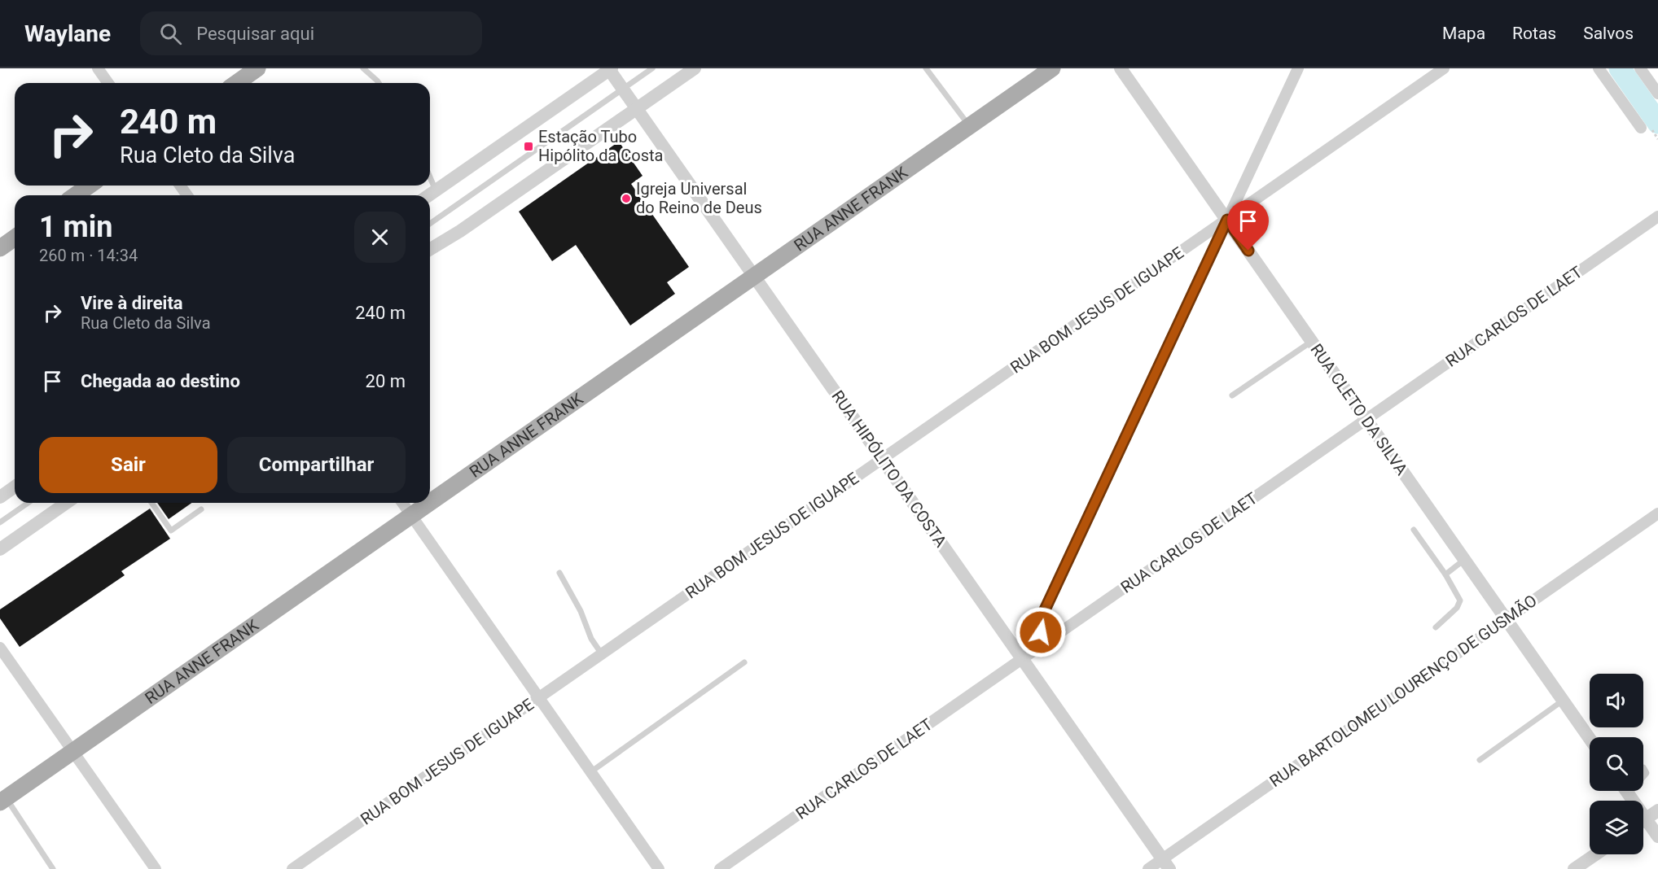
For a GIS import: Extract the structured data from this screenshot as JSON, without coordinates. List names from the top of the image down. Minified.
{"streets":{"main road":["RUA ANNE FRANK"],"street":["RUA BOM JESUS DE IGUAPE","RUA CARLOS DE LAET","RUA CLETO DA SILVA","RUA HIPÓLITO DA COSTA","RUA BARTOLOMEU LOURENÇO DE GUSMÃO"]},"crossings":[["RUA ANNE FRANK","RUA HIPÓLITO DA COSTA"],["RUA BOM JESUS DE IGUAPE","RUA CLETO DA SILVA"],["RUA BOM JESUS DE IGUAPE","RUA HIPÓLITO DA COSTA"],["RUA CARLOS DE LAET","RUA CLETO DA SILVA"],["RUA CARLOS DE LAET","RUA HIPÓLITO DA COSTA"],["RUA CLETO DA SILVA","RUA BARTOLOMEU LOURENÇO DE GUSMÃO"],["RUA HIPÓLITO DA COSTA","RUA BARTOLOMEU LOURENÇO DE GUSMÃO"]],"places":{"transit":["Estação Tubo Hipólito da Costa"],"other":["Igreja Universal do Reino de Deus"]},"page":{"header":"Waylane","search":"Pesquisar aqui","nav":["Mapa","Rotas","Salvos"],"turn":["240 m","Rua Cleto da Silva"],"heading":["1 min","260 m · 14:34"],"list":[{"name":"Vire à direita","note":"Rua Cleto da Silva","value":"240 m"},{"name":"Chegada ao destino","value":"20 m"}],"buttons":["Sair","Compartilhar"]}}
